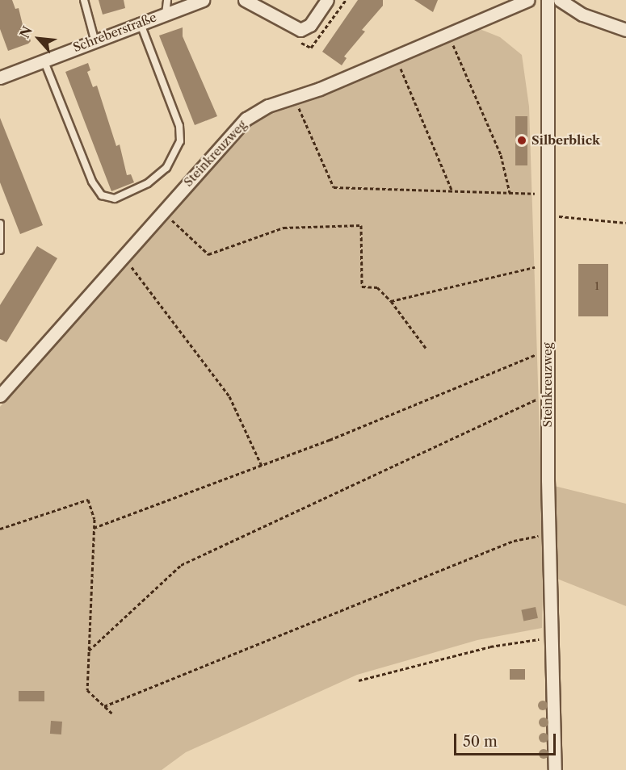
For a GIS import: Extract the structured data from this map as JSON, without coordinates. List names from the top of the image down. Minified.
{"streets":{"street":["Schreberstraße","Steinkreuzweg"]},"places":["Silberblick"],"house_numbers":["1"],"scale_bar":"50 m","north":"top left"}
